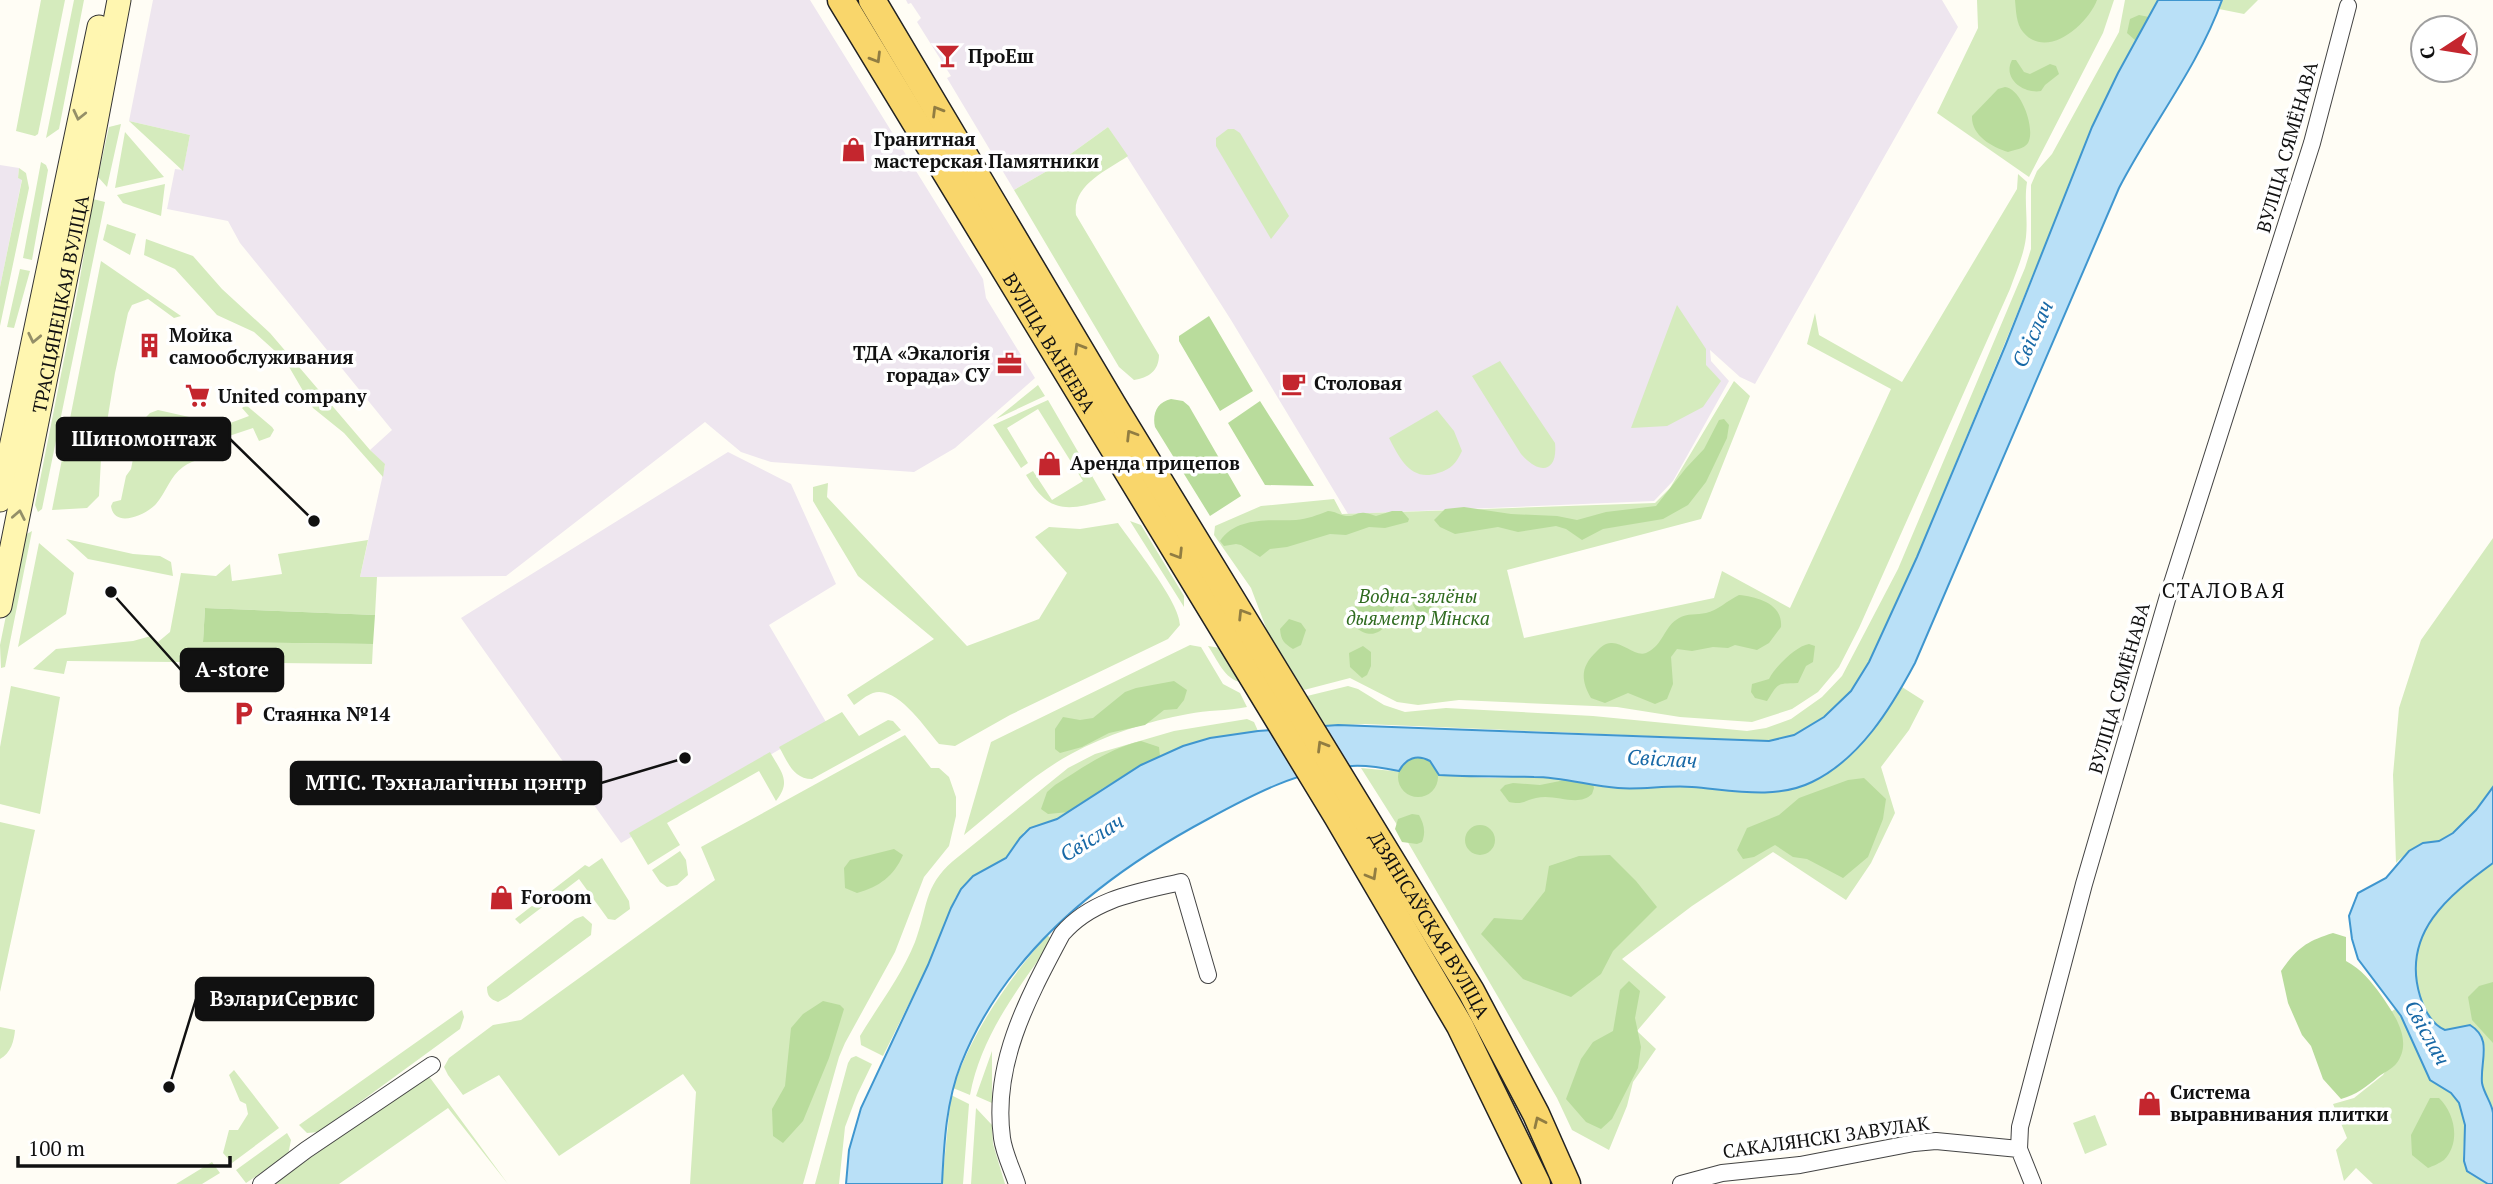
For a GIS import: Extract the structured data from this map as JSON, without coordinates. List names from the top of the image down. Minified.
{"streets":{"main road":["ТРАСЦЯНЕЦКАЯ ВУЛІЦА","ВУЛІЦА ВАНЕЕВА","ДЗЯНІСАЎСКАЯ ВУЛІЦА"],"street":["ВУЛІЦА СЯМЁНАВА","САКАЛЯНСКІ ЗАВУЛАК"]},"crossings":[["ВУЛІЦА СЯМЁНАВА","САКАЛЯНСКІ ЗАВУЛАК"],["ВУЛІЦА ВАНЕЕВА","ДЗЯНІСАЎСКАЯ ВУЛІЦА"]],"districts":["СТАЛОВАЯ"],"water":["Свіслач"],"parks":["Водна-зялёны дыяметр Мінска"],"places":{"bar":["ПроЕш"],"shop":["Гранитная мастерская Памятники","Аренда прицепов","Foroom","Система выравнивания плитки"],"building":["Мойка самообслуживания"],"office":["ТДА «Экалогія горада» СУ"],"cafe":["Столовая"],"supermarket":["United company"],"other":["Шиномонтаж","А-store","МТІС. Тэхналагічны цэнтр","ВэлариСервис"],"parking":["Стаянка №14"]},"scale_bar":"100 m","north":"left"}
